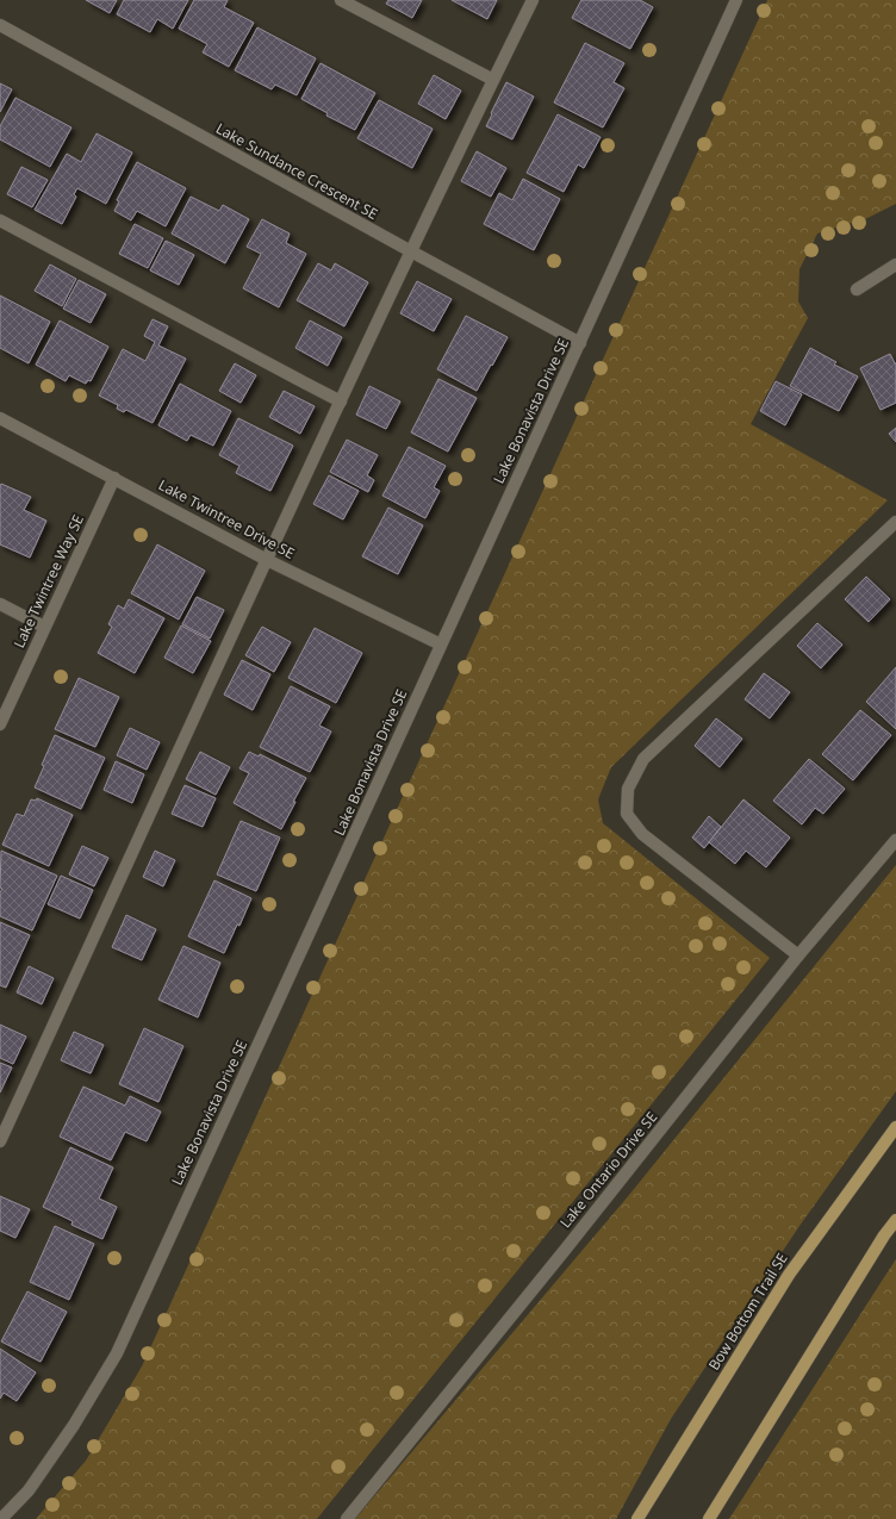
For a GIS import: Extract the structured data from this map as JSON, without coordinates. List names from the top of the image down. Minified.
{"streets":{"main road":["Bow Bottom Trail SE"],"street":["Lake Sundance Crescent SE","Lake Bonavista Drive SE","Lake Twintree Drive SE","Lake Twintree Way SE","Lake Ontario Drive SE"]},"crossings":[["Lake Sundance Crescent SE","Lake Bonavista Drive SE"],["Lake Bonavista Drive SE","Lake Twintree Drive SE"],["Lake Twintree Drive SE","Lake Twintree Way SE"]]}
